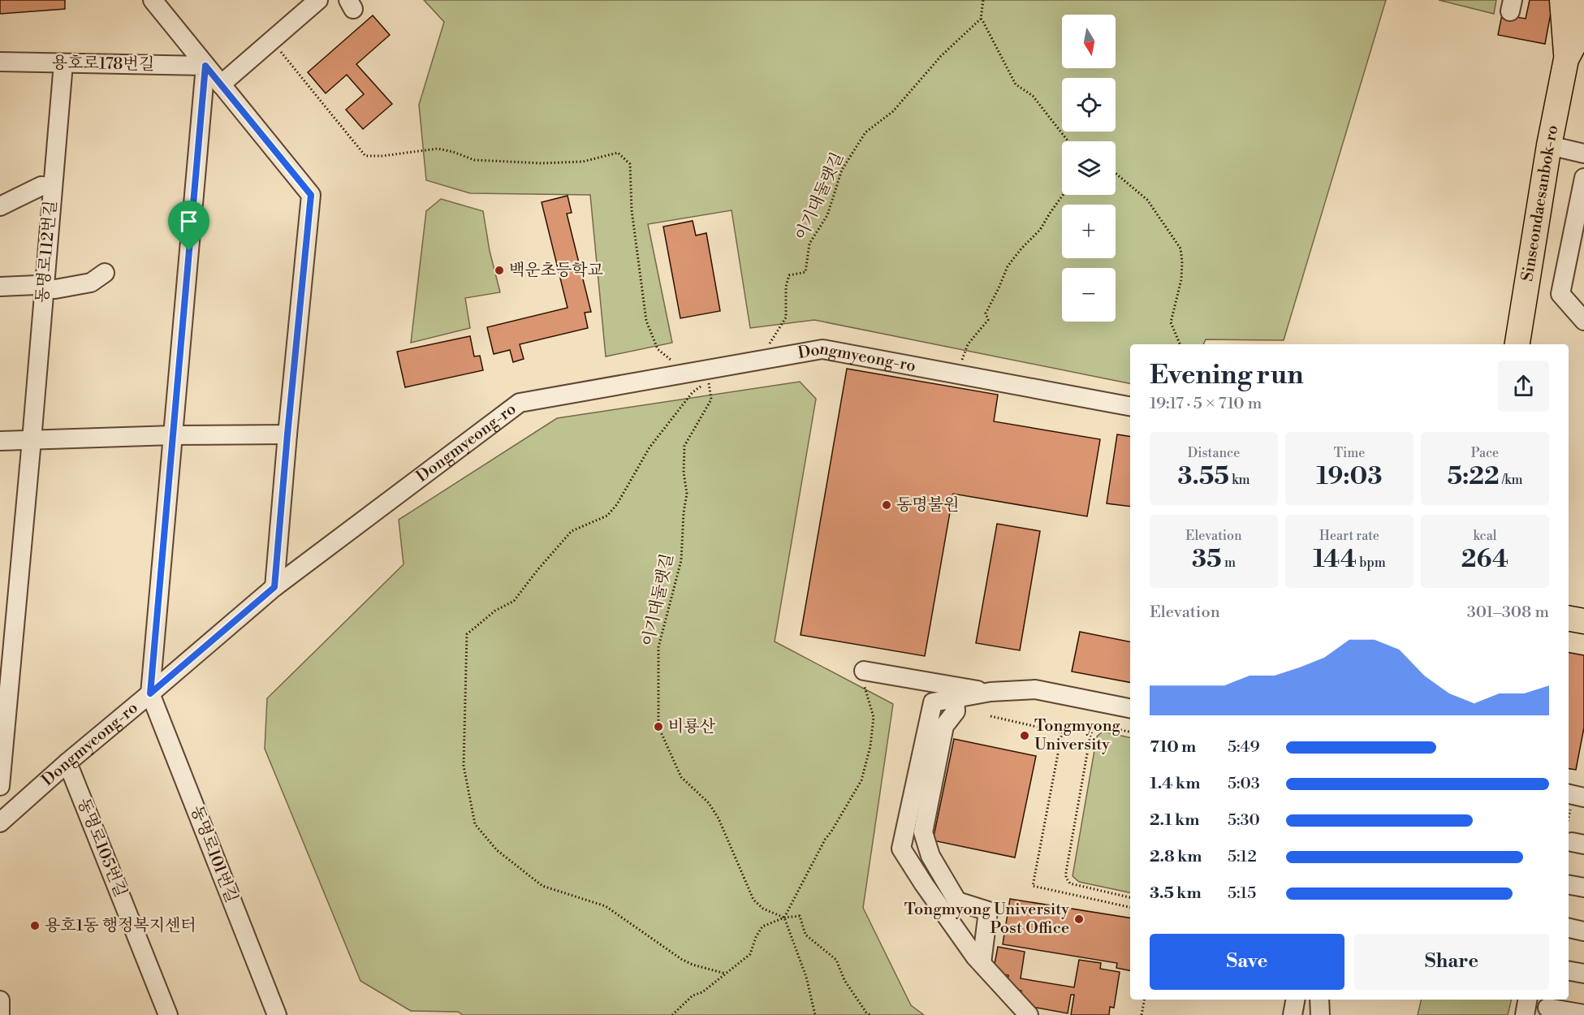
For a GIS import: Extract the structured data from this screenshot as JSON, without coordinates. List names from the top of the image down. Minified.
{"streets":{"main road":["Sinseondaesanbok-ro"],"street":["용호로178번길","동명로112번길","Dongmyeong-ro","동명로105번길","동명로101번길"],"path":["이기대둘랫길"]},"crossings":[["용호로178번길","동명로112번길"],["Dongmyeong-ro","동명로105번길"],["Dongmyeong-ro","동명로101번길"]],"places":["백운초등학교","동명불원","비룡산","Tongmyong University","Tongmyong University Post Office","용호1동 행정복지센터"],"north":"bottom","page":{"map_buttons":["+","−"],"heading":["Evening run","19:17 · 5 × 710 m"],"stats":[["Distance","3.55 km"],["Time","19:03"],["Pace","5:22 /km"],["Elevation","35 m"],["Heart rate","144 bpm"],["kcal","264"]],"chart":["Elevation","301–308 m"],"list":[{"name":"710 m","note":"5:49"},{"name":"1.4 km","note":"5:03"},{"name":"2.1 km","note":"5:30"},{"name":"2.8 km","note":"5:12"},{"name":"3.5 km","note":"5:15"}],"buttons":["Save","Share"]}}
